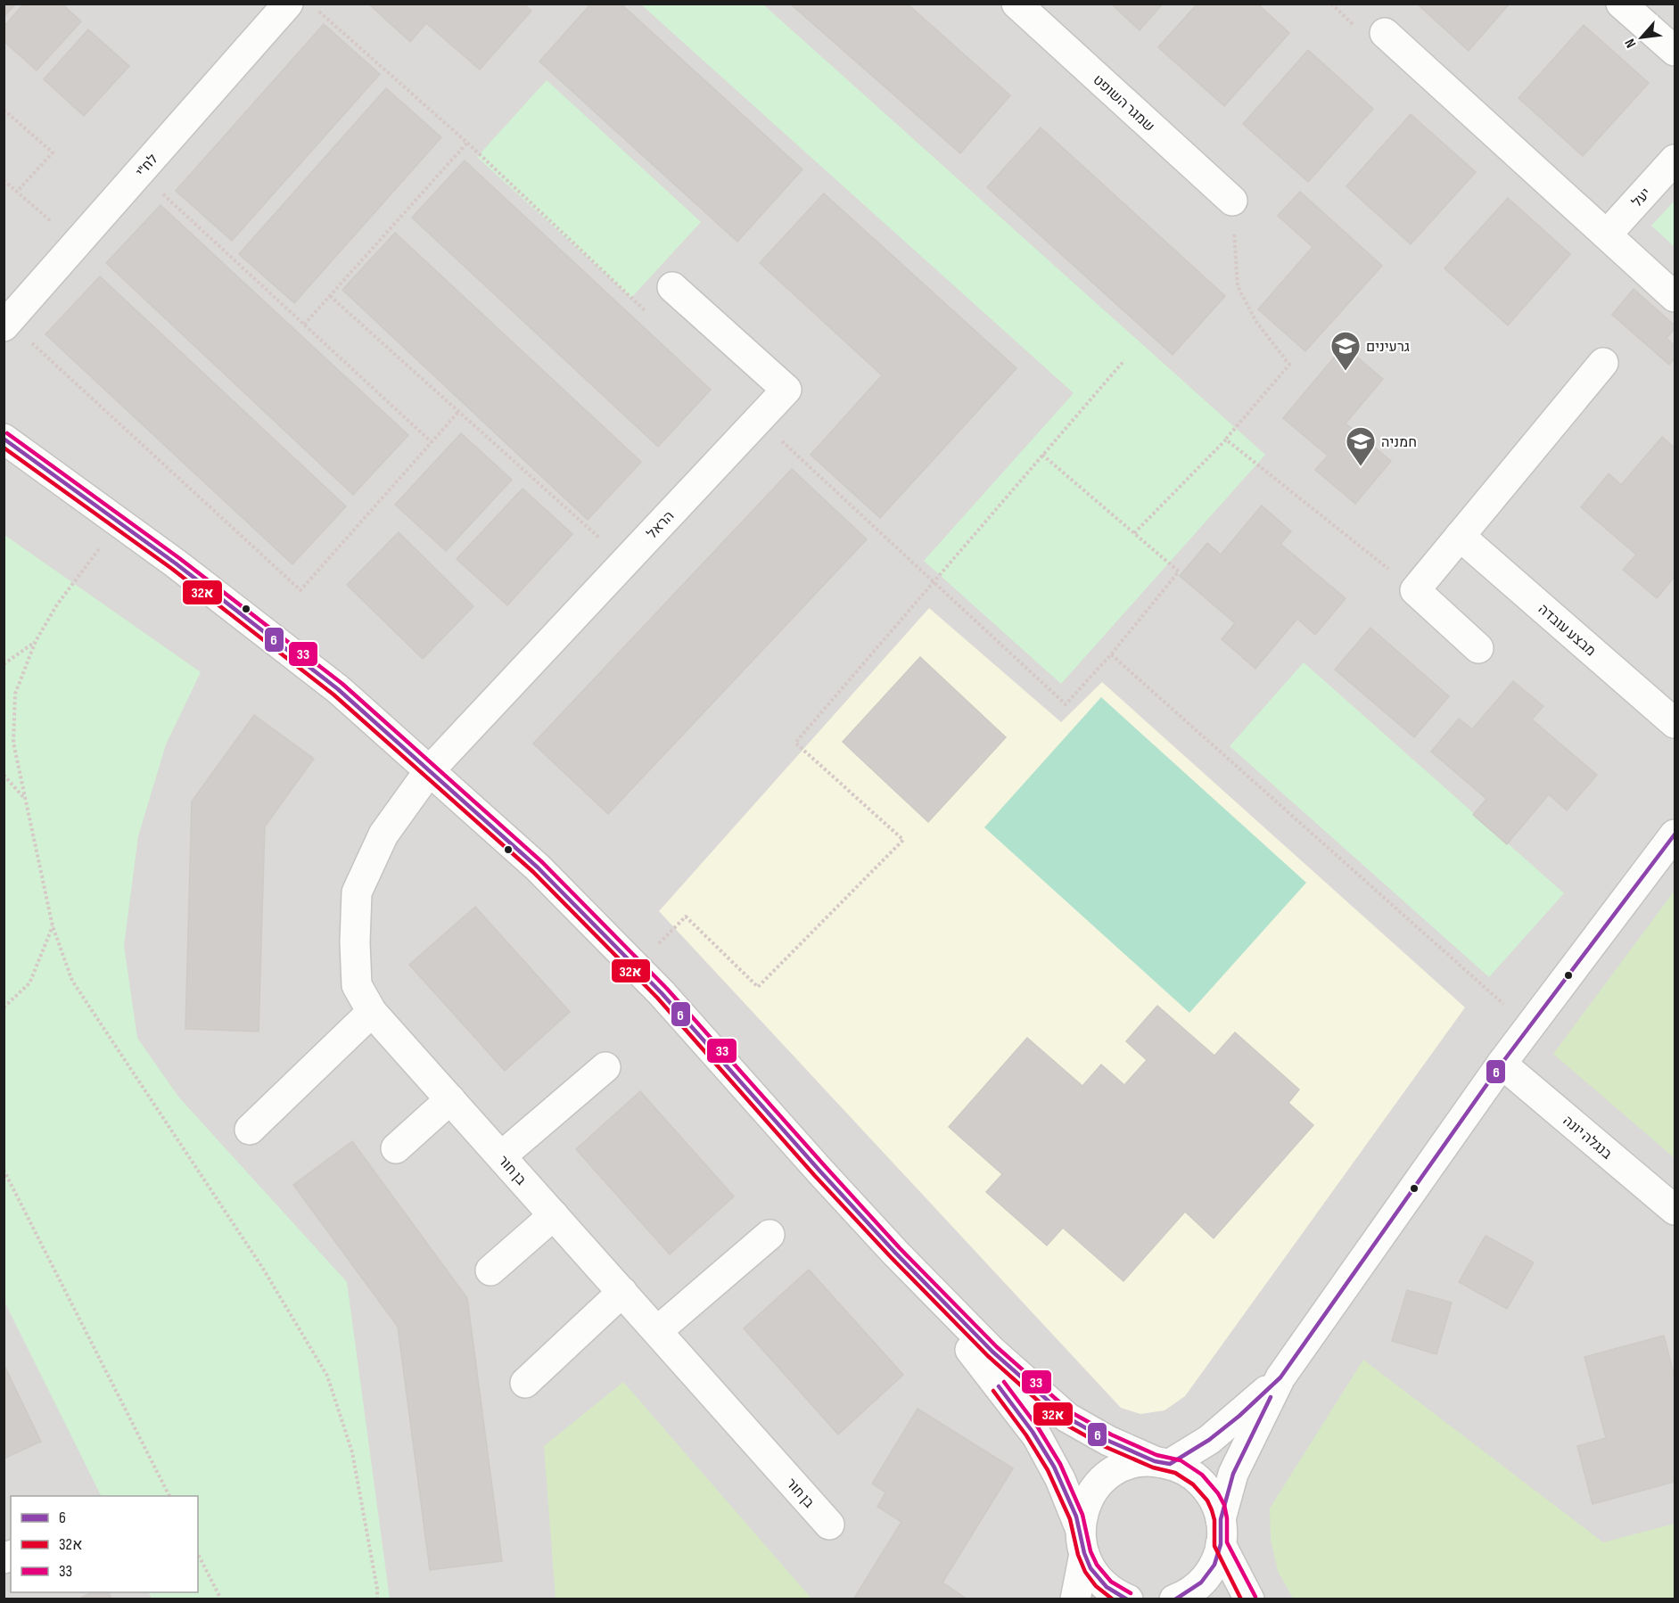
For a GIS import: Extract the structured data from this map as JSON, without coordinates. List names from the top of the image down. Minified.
{"streets":{"street":["שמגר השופט","לח\"י","יעל","הראל","מבצע עובדה","בנגלה יונה","בן חור"]},"crossings":[["הראל","בן חור"]],"places":{"school or university":["גרעינים","חמניה"]},"lines":["transit line 33","transit line 6","transit line 32א"],"legend":["6","32א","33"],"north":"bottom left"}
